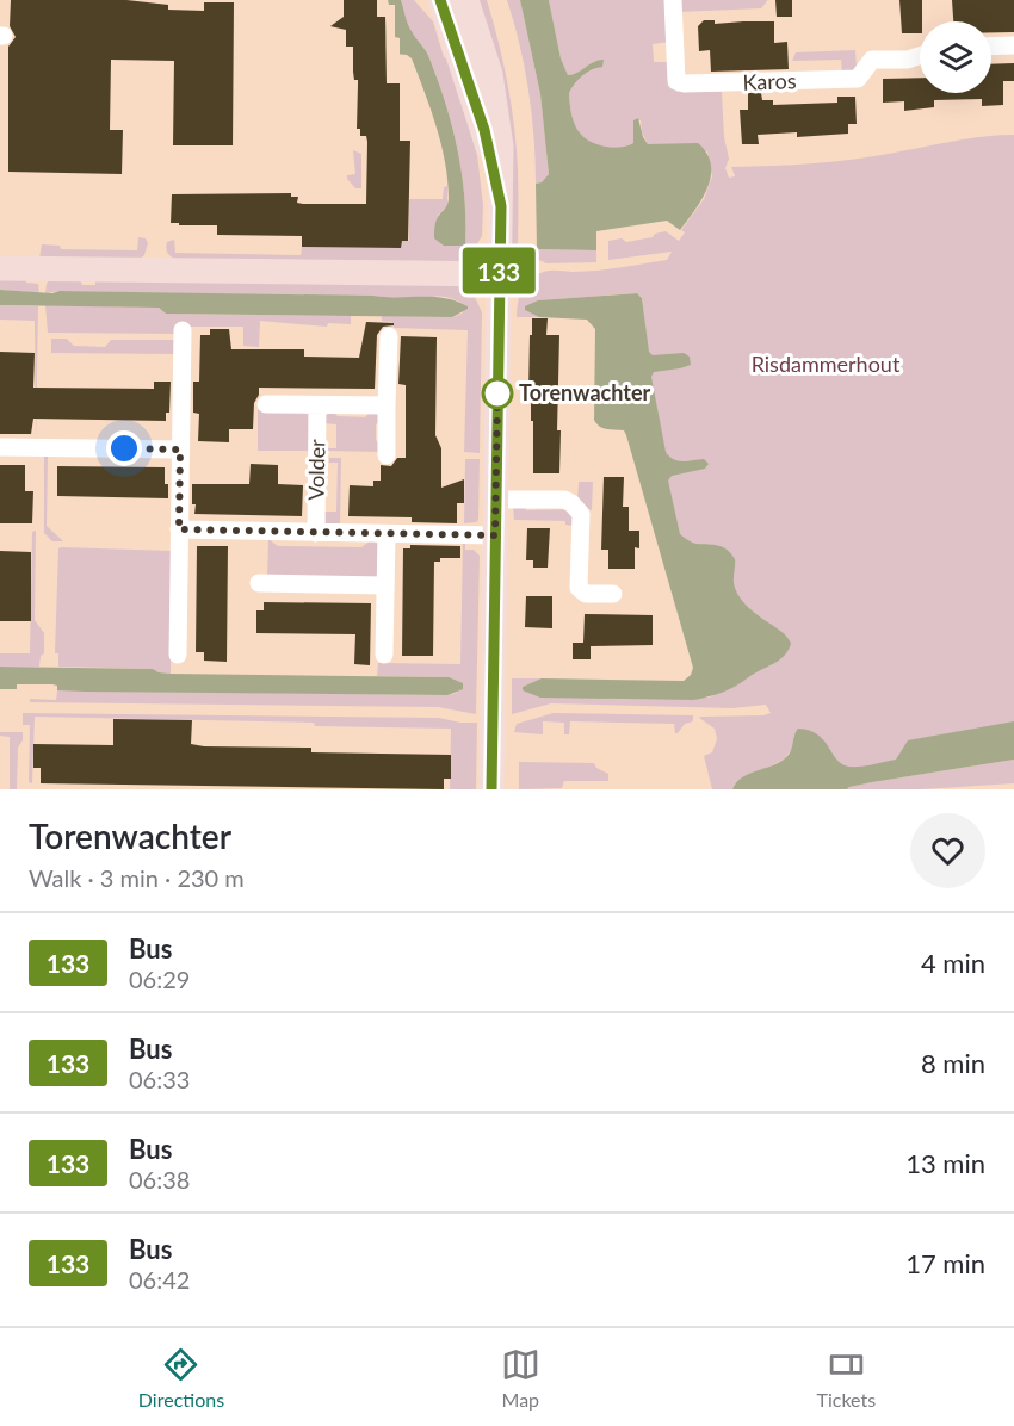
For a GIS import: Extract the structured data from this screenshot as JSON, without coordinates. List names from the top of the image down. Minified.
{"streets":{"street":["Karos","Volder"]},"parks":["Risdammerhout"],"places":["Torenwachter"],"lines":["bus line 133"],"page":{"on_map":"133","heading":["Torenwachter","Walk · 3 min · 230 m"],"list":[{"mark":"133","name":"Bus","note":"06:29","value":"4 min"},{"mark":"133","name":"Bus","note":"06:33","value":"8 min"},{"mark":"133","name":"Bus","note":"06:38","value":"13 min"},{"mark":"133","name":"Bus","note":"06:42","value":"17 min"}],"tabs":["Directions","Map","Tickets"]}}
